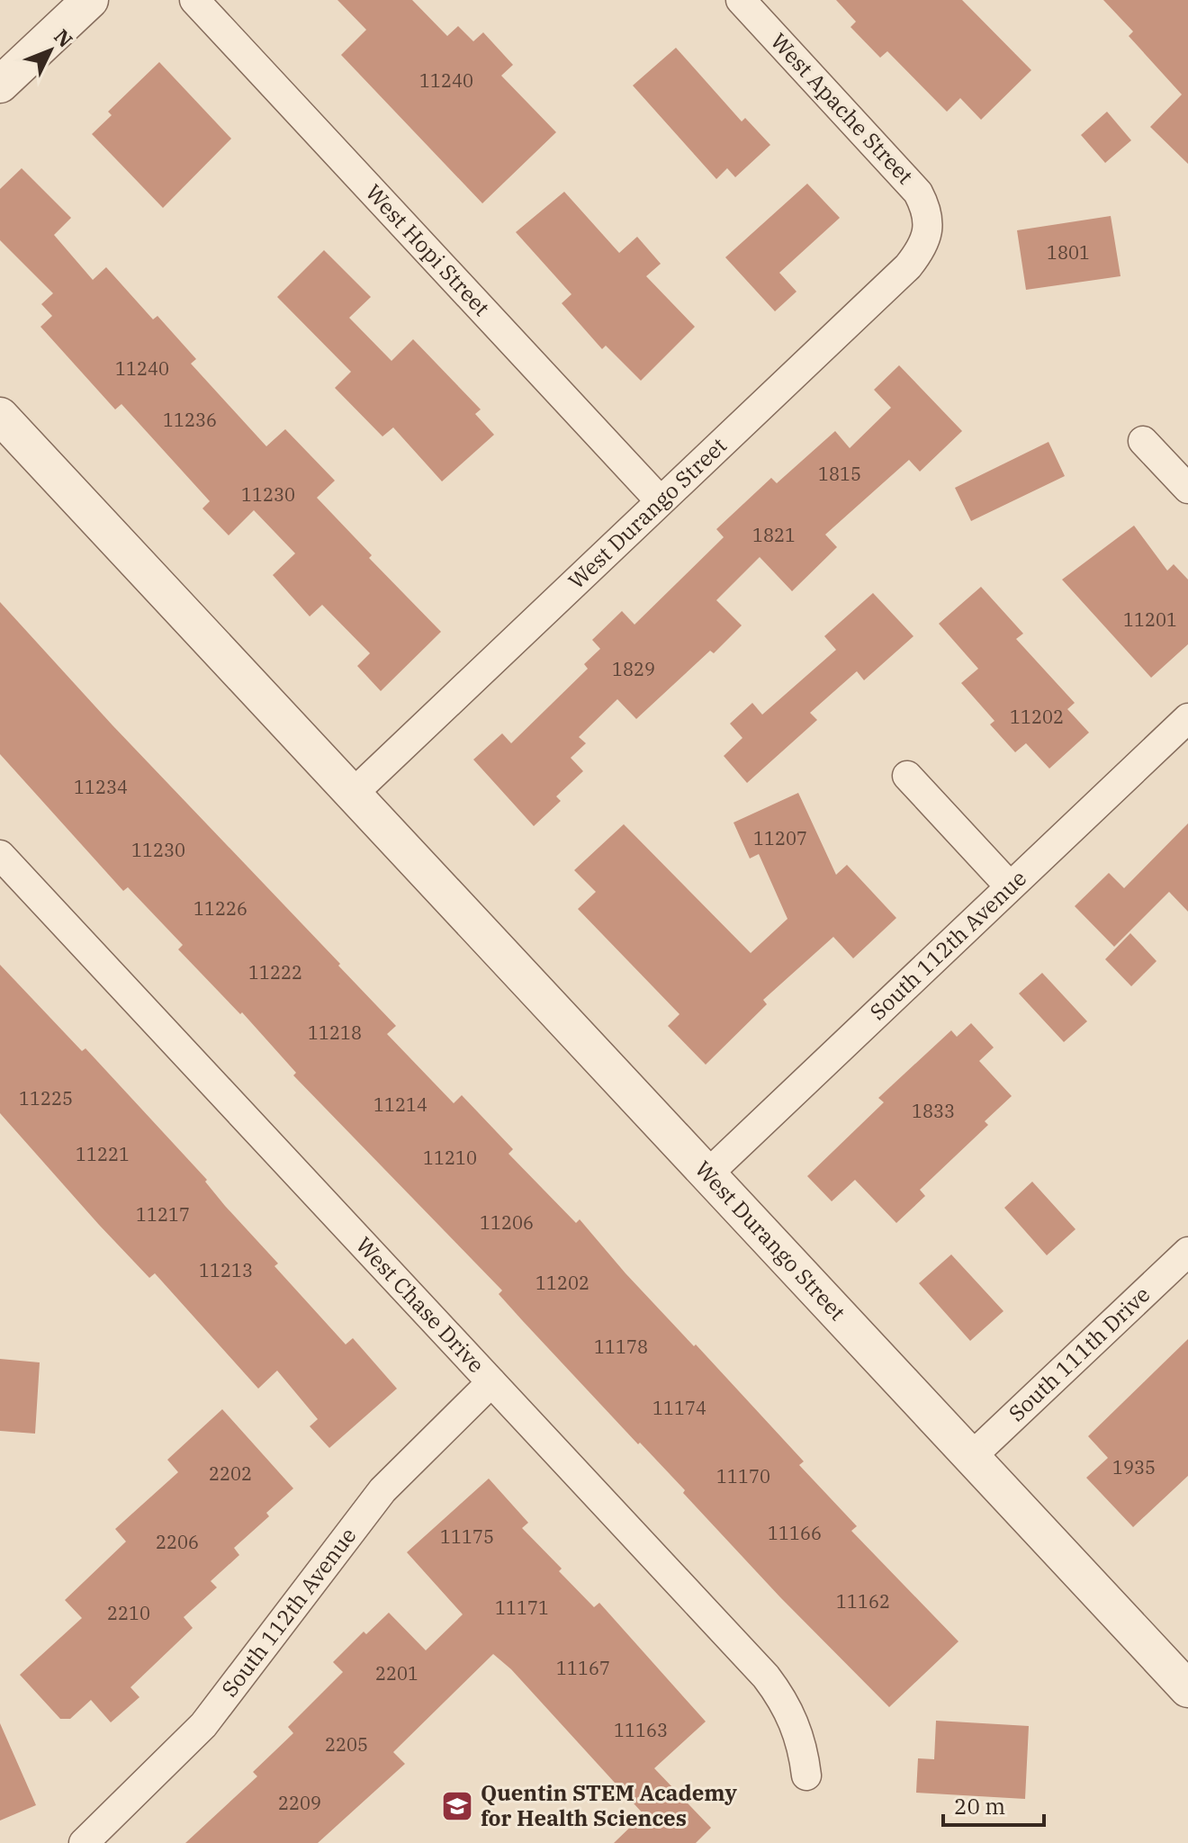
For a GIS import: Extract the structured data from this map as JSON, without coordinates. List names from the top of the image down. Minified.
{"streets":{"street":["West Apache Street","West Hopi Street","West Durango Street","South 112th Avenue","West Chase Drive","South 111th Drive"]},"crossings":[["West Apache Street","West Durango Street"],["West Hopi Street","West Durango Street"],["West Durango Street","South 112th Avenue"],["West Durango Street","South 111th Drive"],["South 112th Avenue","West Chase Drive"]],"places":{"school or university":["Quentin STEM Academy for Health Sciences"]},"house_numbers":["11240","1801","11240","11236","1815","11230","1821","11201","1829","11202","11234","11207","11230","11226","11222","11218","11225","11214","1833","11221","11210","11217","11206","11213","11202","11178","11174","1935","2202","11170","11166","11175","2206","11162","11171","2210","11167","2201","11163","2205","2209"],"scale_bar":"20 m","north":"top right"}
